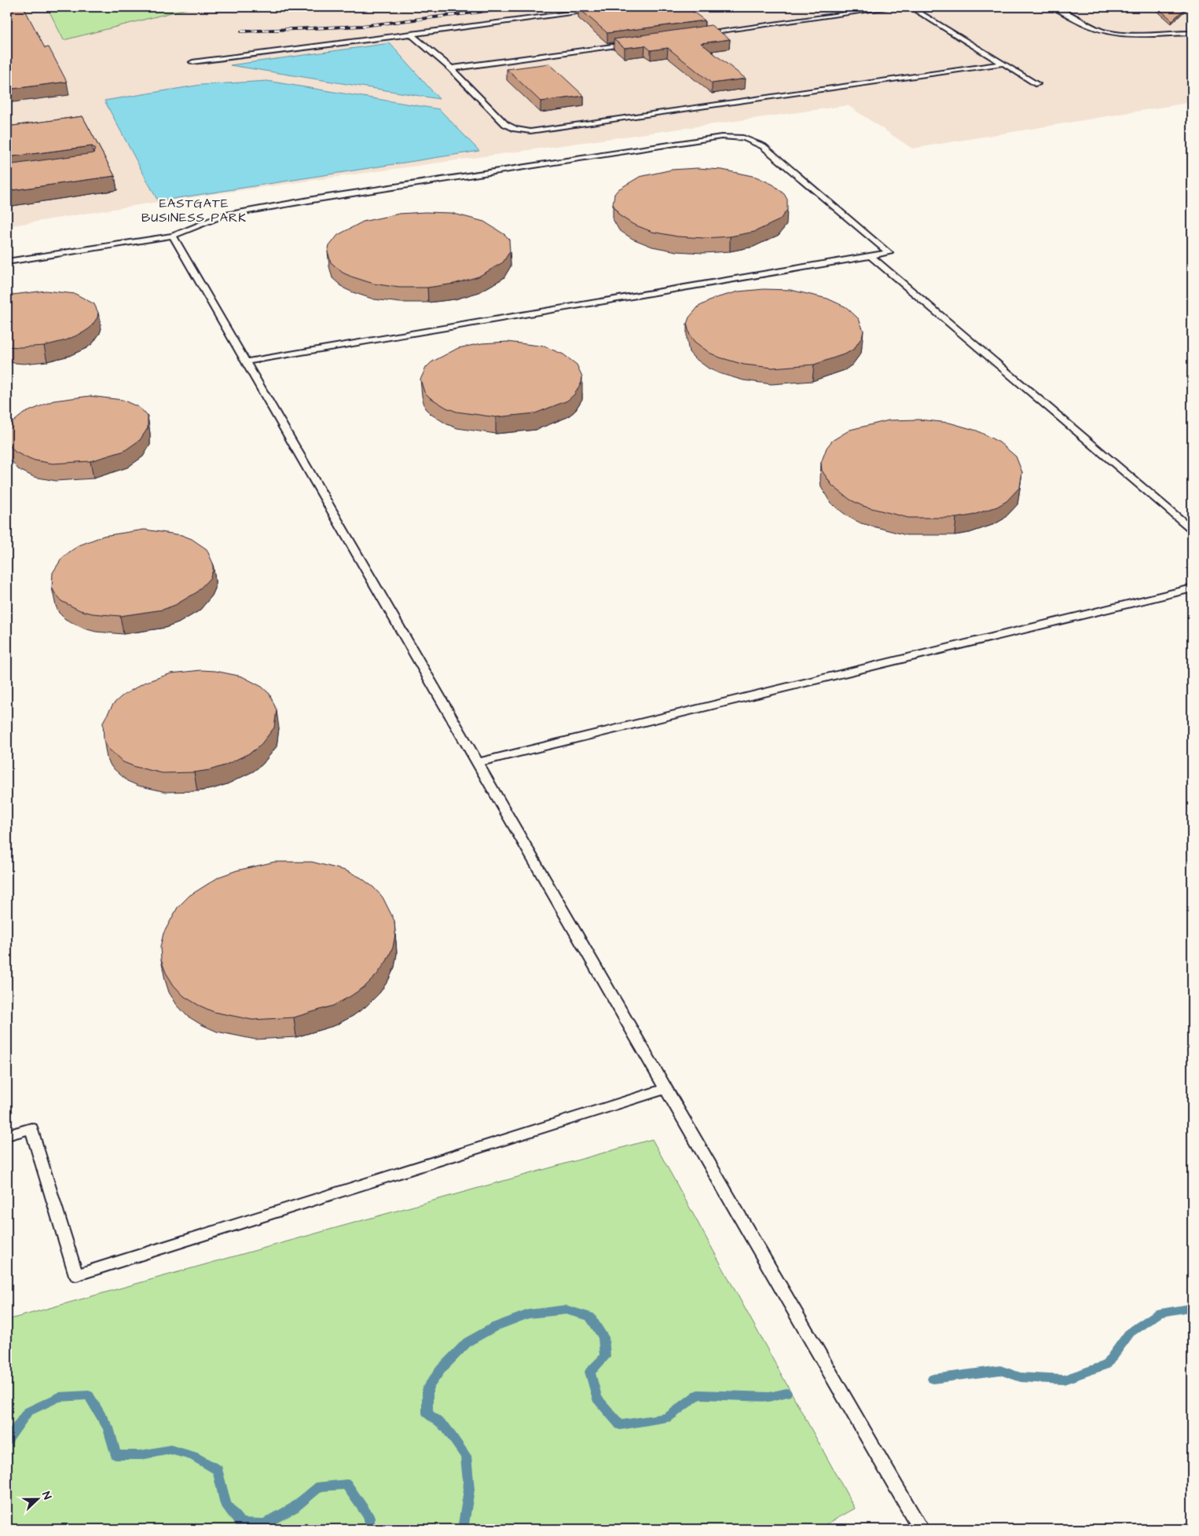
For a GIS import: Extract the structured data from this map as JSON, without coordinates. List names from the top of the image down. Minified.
{"districts":["EASTGATE BUSINESS PARK"],"north":"right"}
